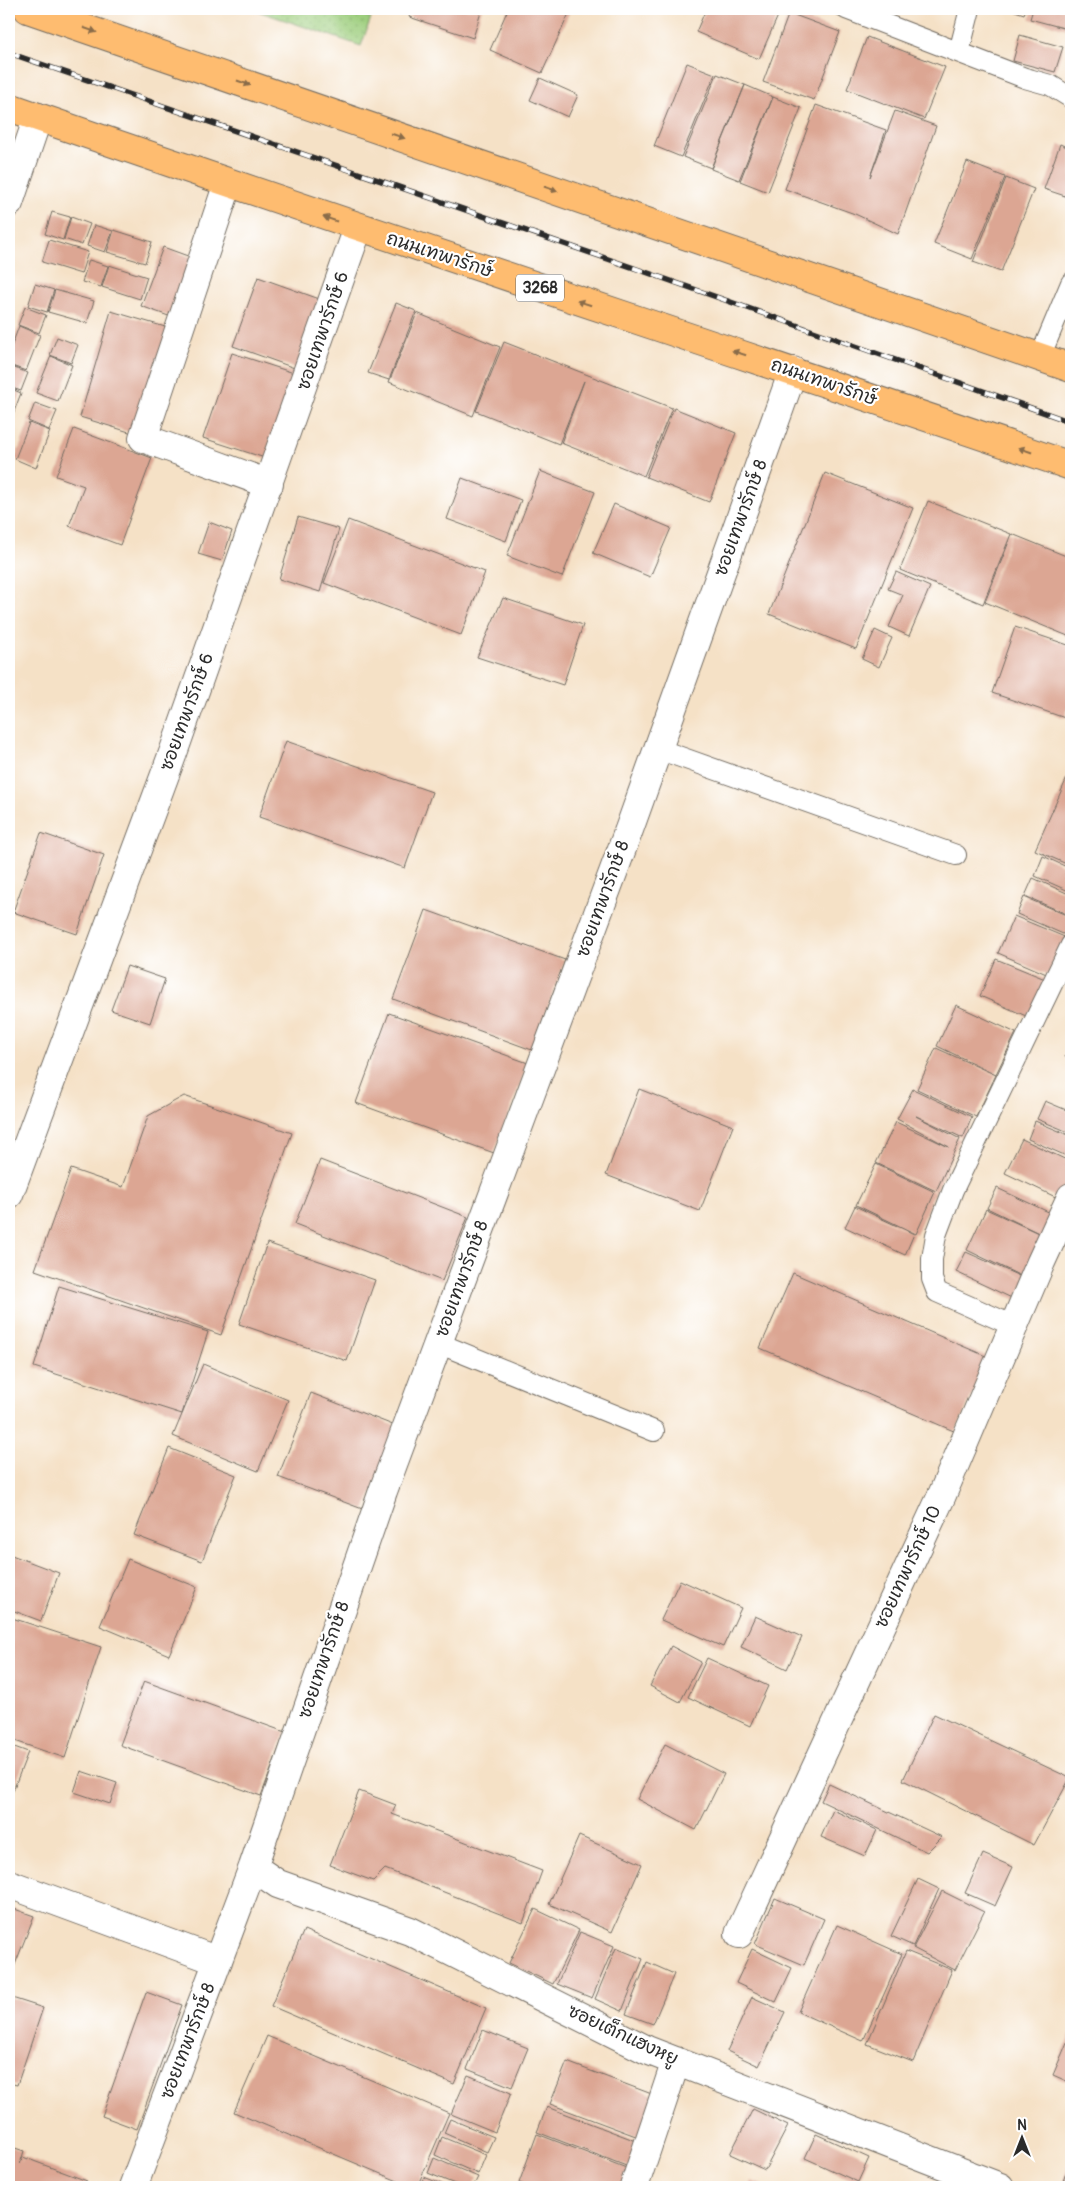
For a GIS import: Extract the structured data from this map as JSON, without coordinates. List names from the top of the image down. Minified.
{"streets":{"main road":["ถนนเทพารักษ์","3268"],"street":["ซอยเทพารักษ์ 6","ซอยเทพารักษ์ 8","ซอยเทพารักษ์ 10","ซอยเต็กแฮงหยู"]},"crossings":[["ถนนเทพารักษ์","ซอยเทพารักษ์ 6"],["ถนนเทพารักษ์","ซอยเทพารักษ์ 8"],["ซอยเทพารักษ์ 8","ซอยเต็กแฮงหยู"]],"north":"top"}
